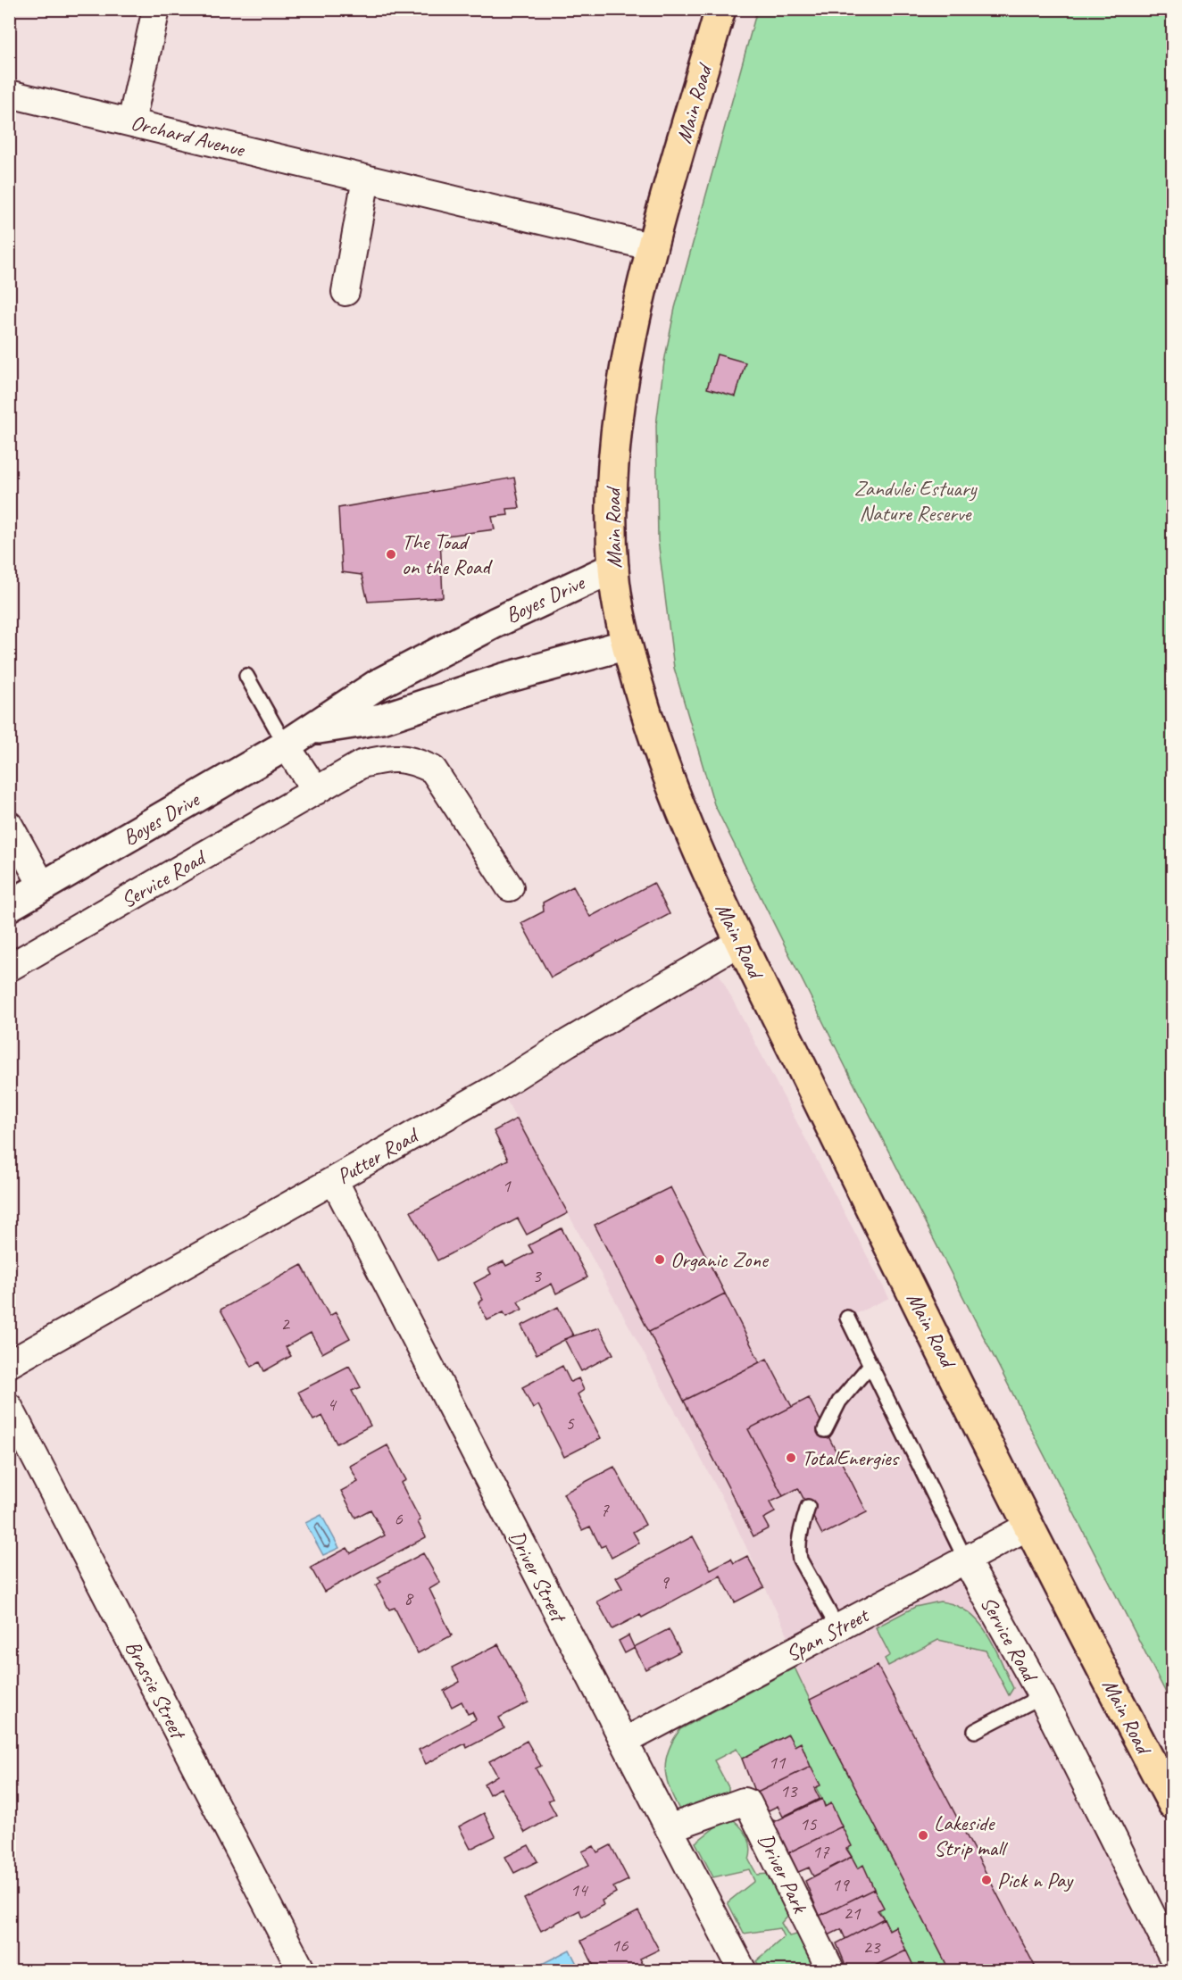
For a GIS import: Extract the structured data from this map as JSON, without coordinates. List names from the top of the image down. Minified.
{"streets":{"main road":["Main Road","Boyes Drive"],"street":["Orchard Avenue","Service Road","Putter Road","Driver Street","Span Street","Brassie Street","Driver Park"]},"crossings":[["Main Road","Orchard Avenue"],["Main Road","Boyes Drive"],["Main Road","Putter Road"],["Main Road","Span Street"],["Service Road","Span Street"],["Putter Road","Driver Street"],["Driver Street","Span Street"],["Driver Street","Driver Park"]],"parks":["Zandvlei Estuary Nature Reserve"],"places":["The Toad on the Road","Organic Zone","TotalEnergies","Lakeside Strip mall","Pick n Pay"],"house_numbers":["1","3","2","4","5","7","6","9","8","11","13","15","17","19","14","21","16","23"]}
